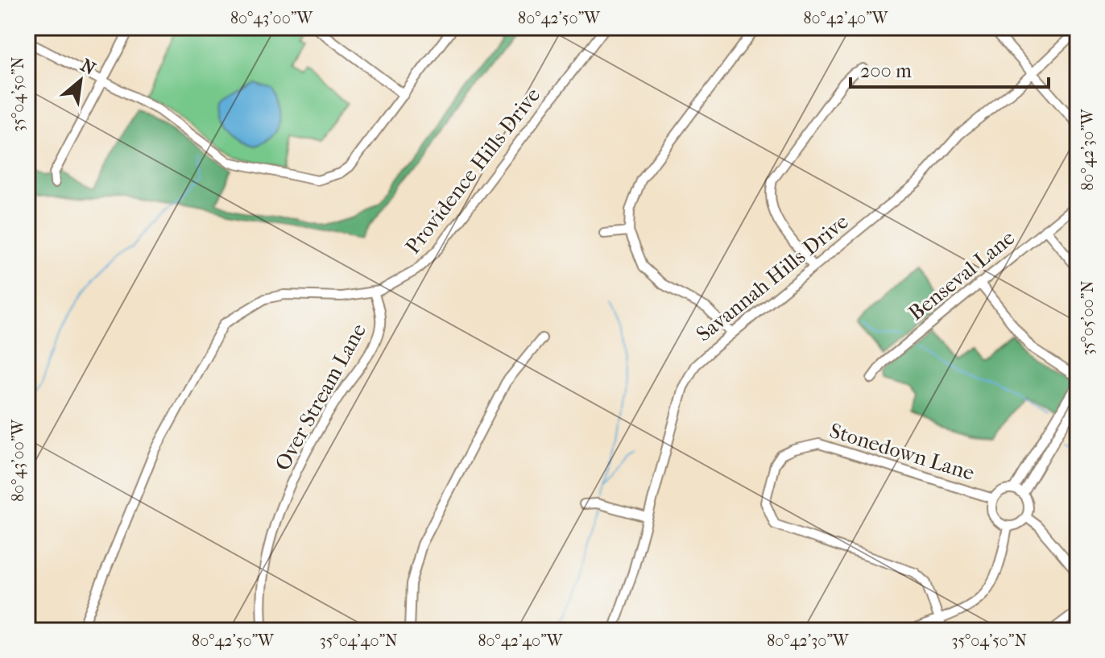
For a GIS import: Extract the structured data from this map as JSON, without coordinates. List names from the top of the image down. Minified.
{"streets":{"street":["Providence Hills Drive","Benseval Lane","Savannah Hills Drive","Over Stream Lane","Stonedown Lane"]},"crossings":[["Providence Hills Drive","Over Stream Lane"]],"scale_bar":"200 m","north":"top right","coordinates":["80°43'00\"W","80°42'50\"W","80°42'40\"W","35°04'50\"N","80°42'30\"W","35°05'00\"N","35°04'40\"N"]}
